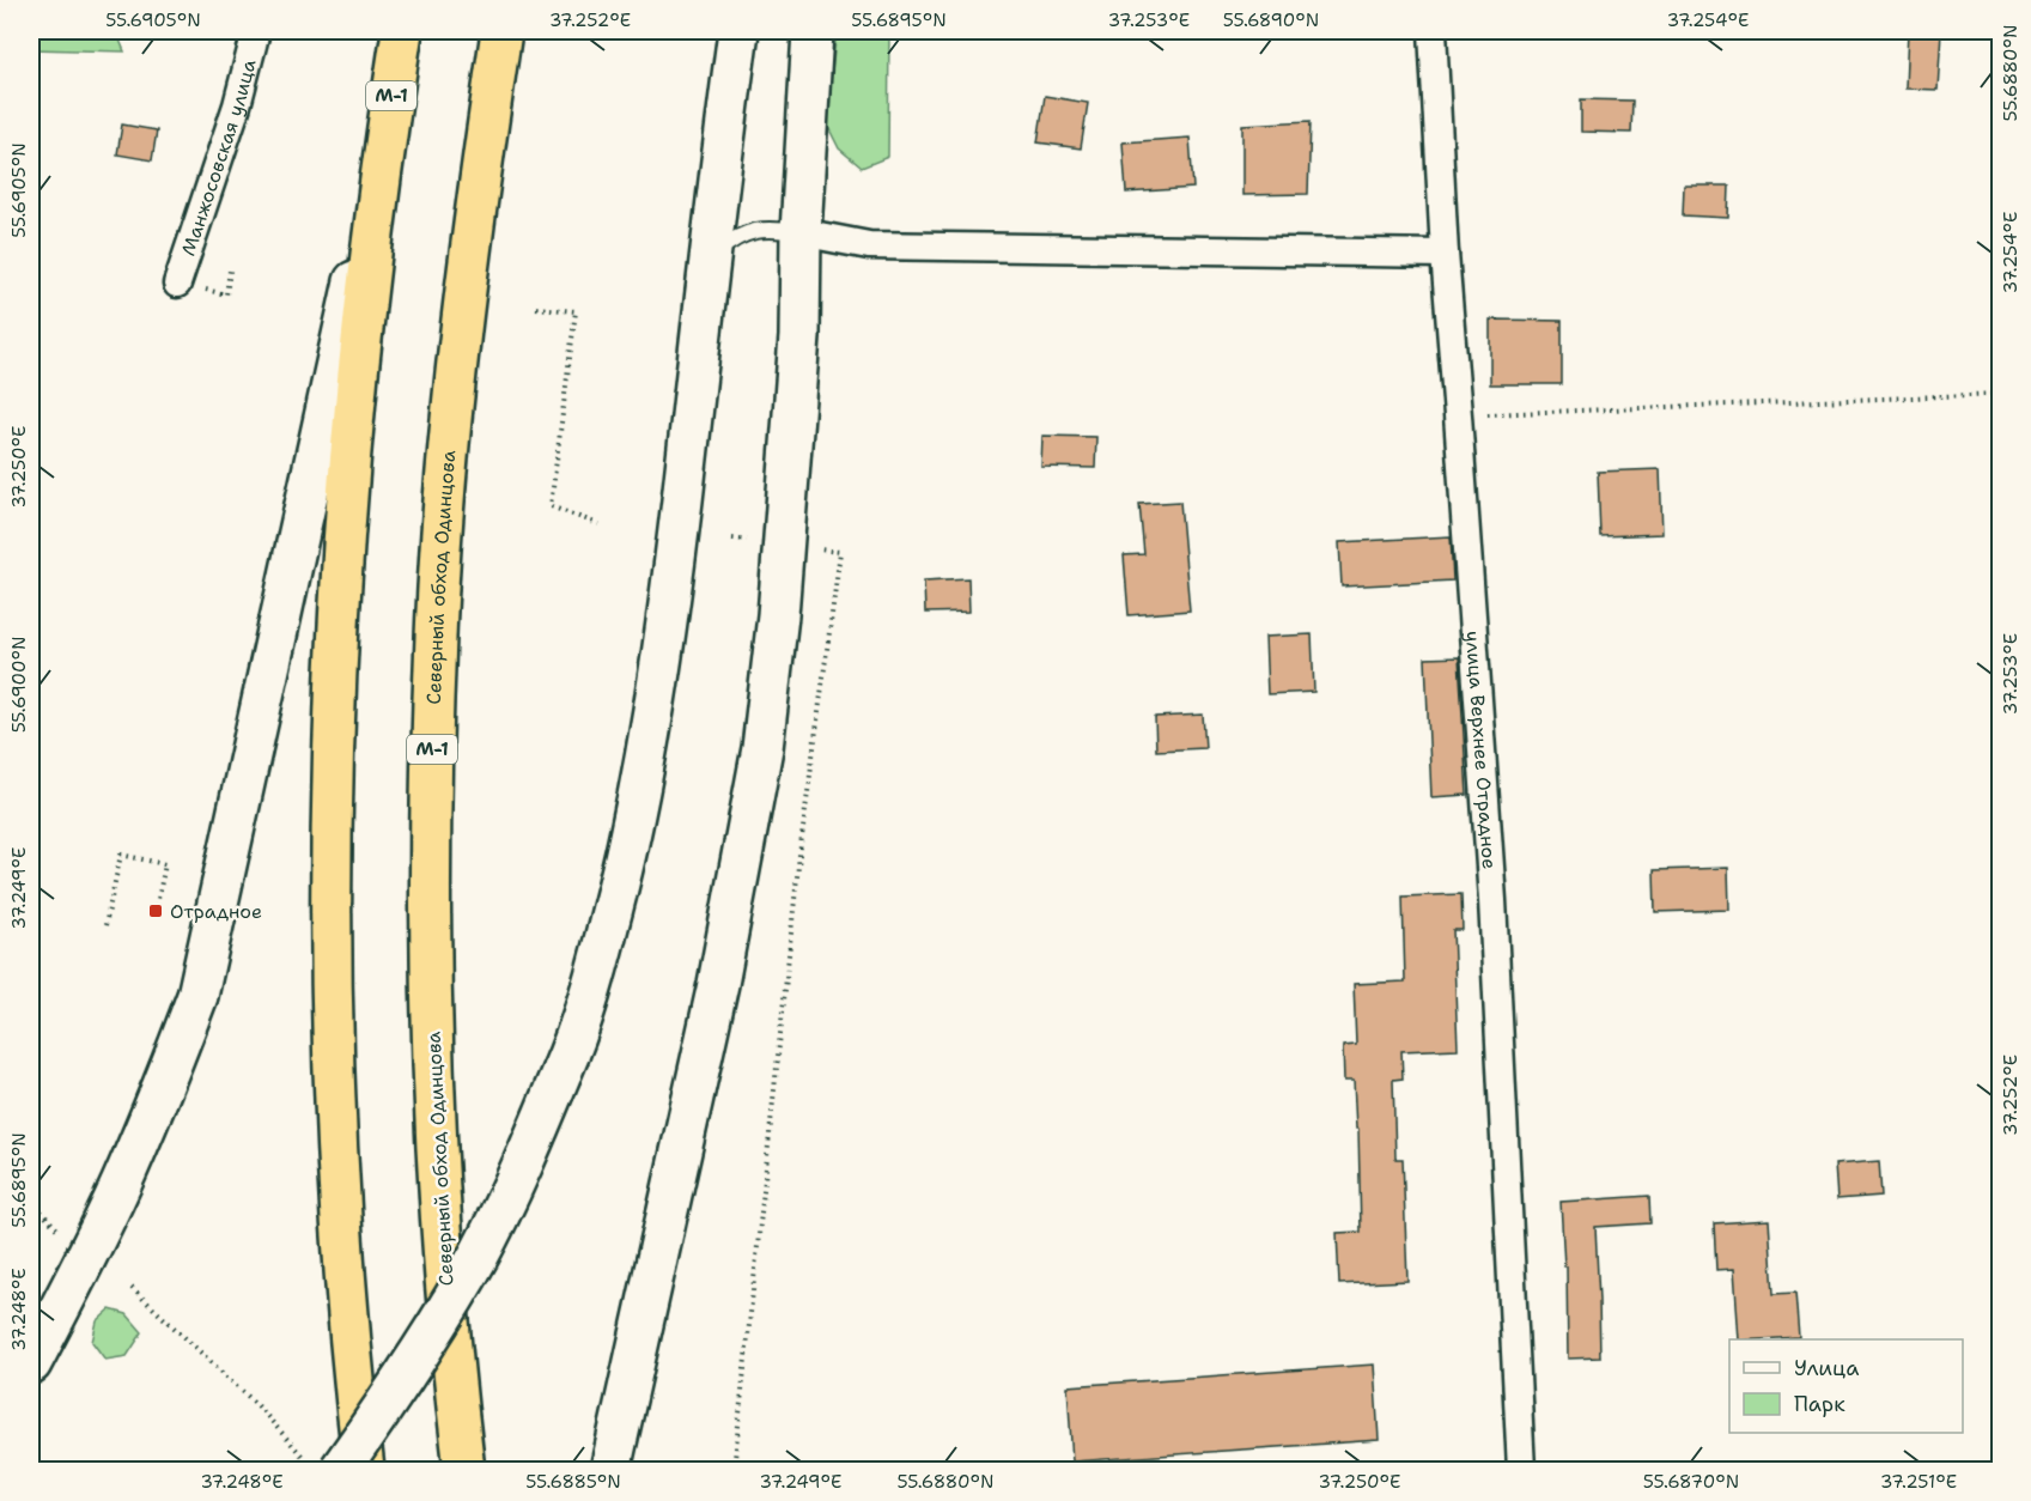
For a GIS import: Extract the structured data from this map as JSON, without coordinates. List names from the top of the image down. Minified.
{"streets":{"highway":["М-1","Северный обход Одинцова"],"street":["Манжосовская улица","улица Верхнее Отрадное"]},"places":{"transit":["Отрадное"]},"legend":["Улица","Парк"],"coordinates":["55.6905°N","37.252°E","55.6895°N","37.253°E","55.6890°N","37.254°E","55.6880°N","37.250°E","55.6900°N","37.249°E","37.248°E","55.6885°N","55.6870°N","37.251°E"]}
